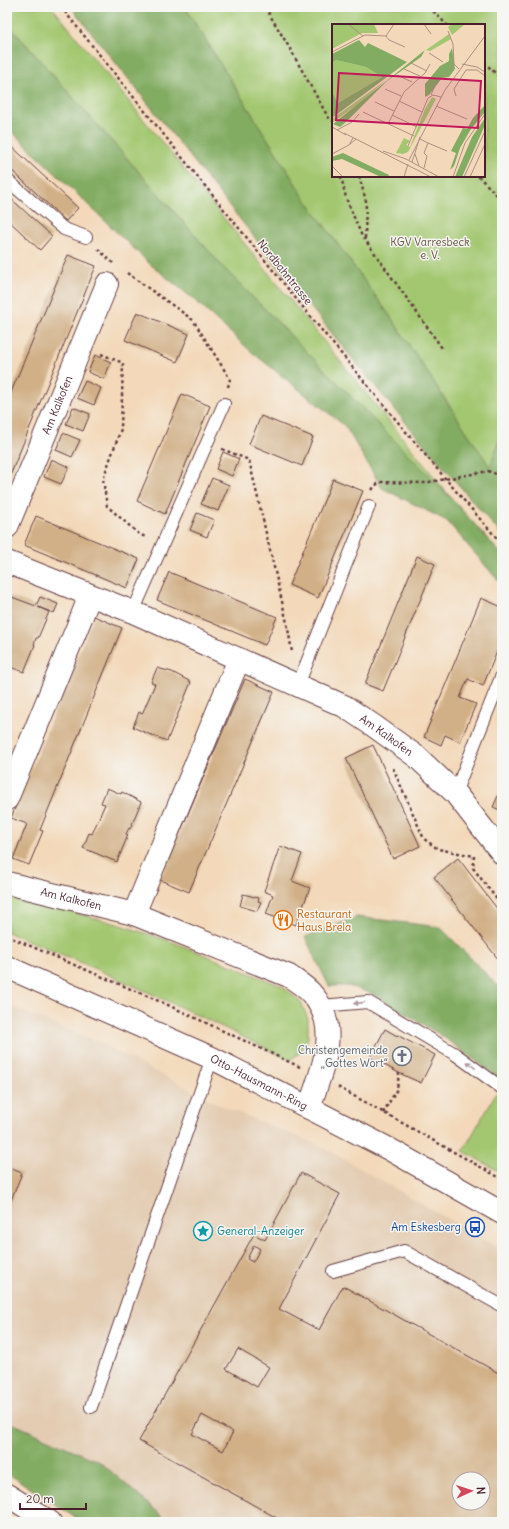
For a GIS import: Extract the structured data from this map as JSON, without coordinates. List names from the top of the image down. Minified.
{"streets":{"main road":["Am Kalkofen","Otto-Hausmann-Ring"],"path":["Nordbahntrasse"]},"crossings":[["Am Kalkofen","Otto-Hausmann-Ring"]],"parks":["KGV Varresbeck e. V."],"places":{"restaurant":["Restaurant Haus Brela"],"church":["Christengemeinde „Gottes Wort“"],"bus stop":["Am Eskesberg"],"place":["General-Anzeiger"]},"scale_bar":"20 m","north":"right"}
